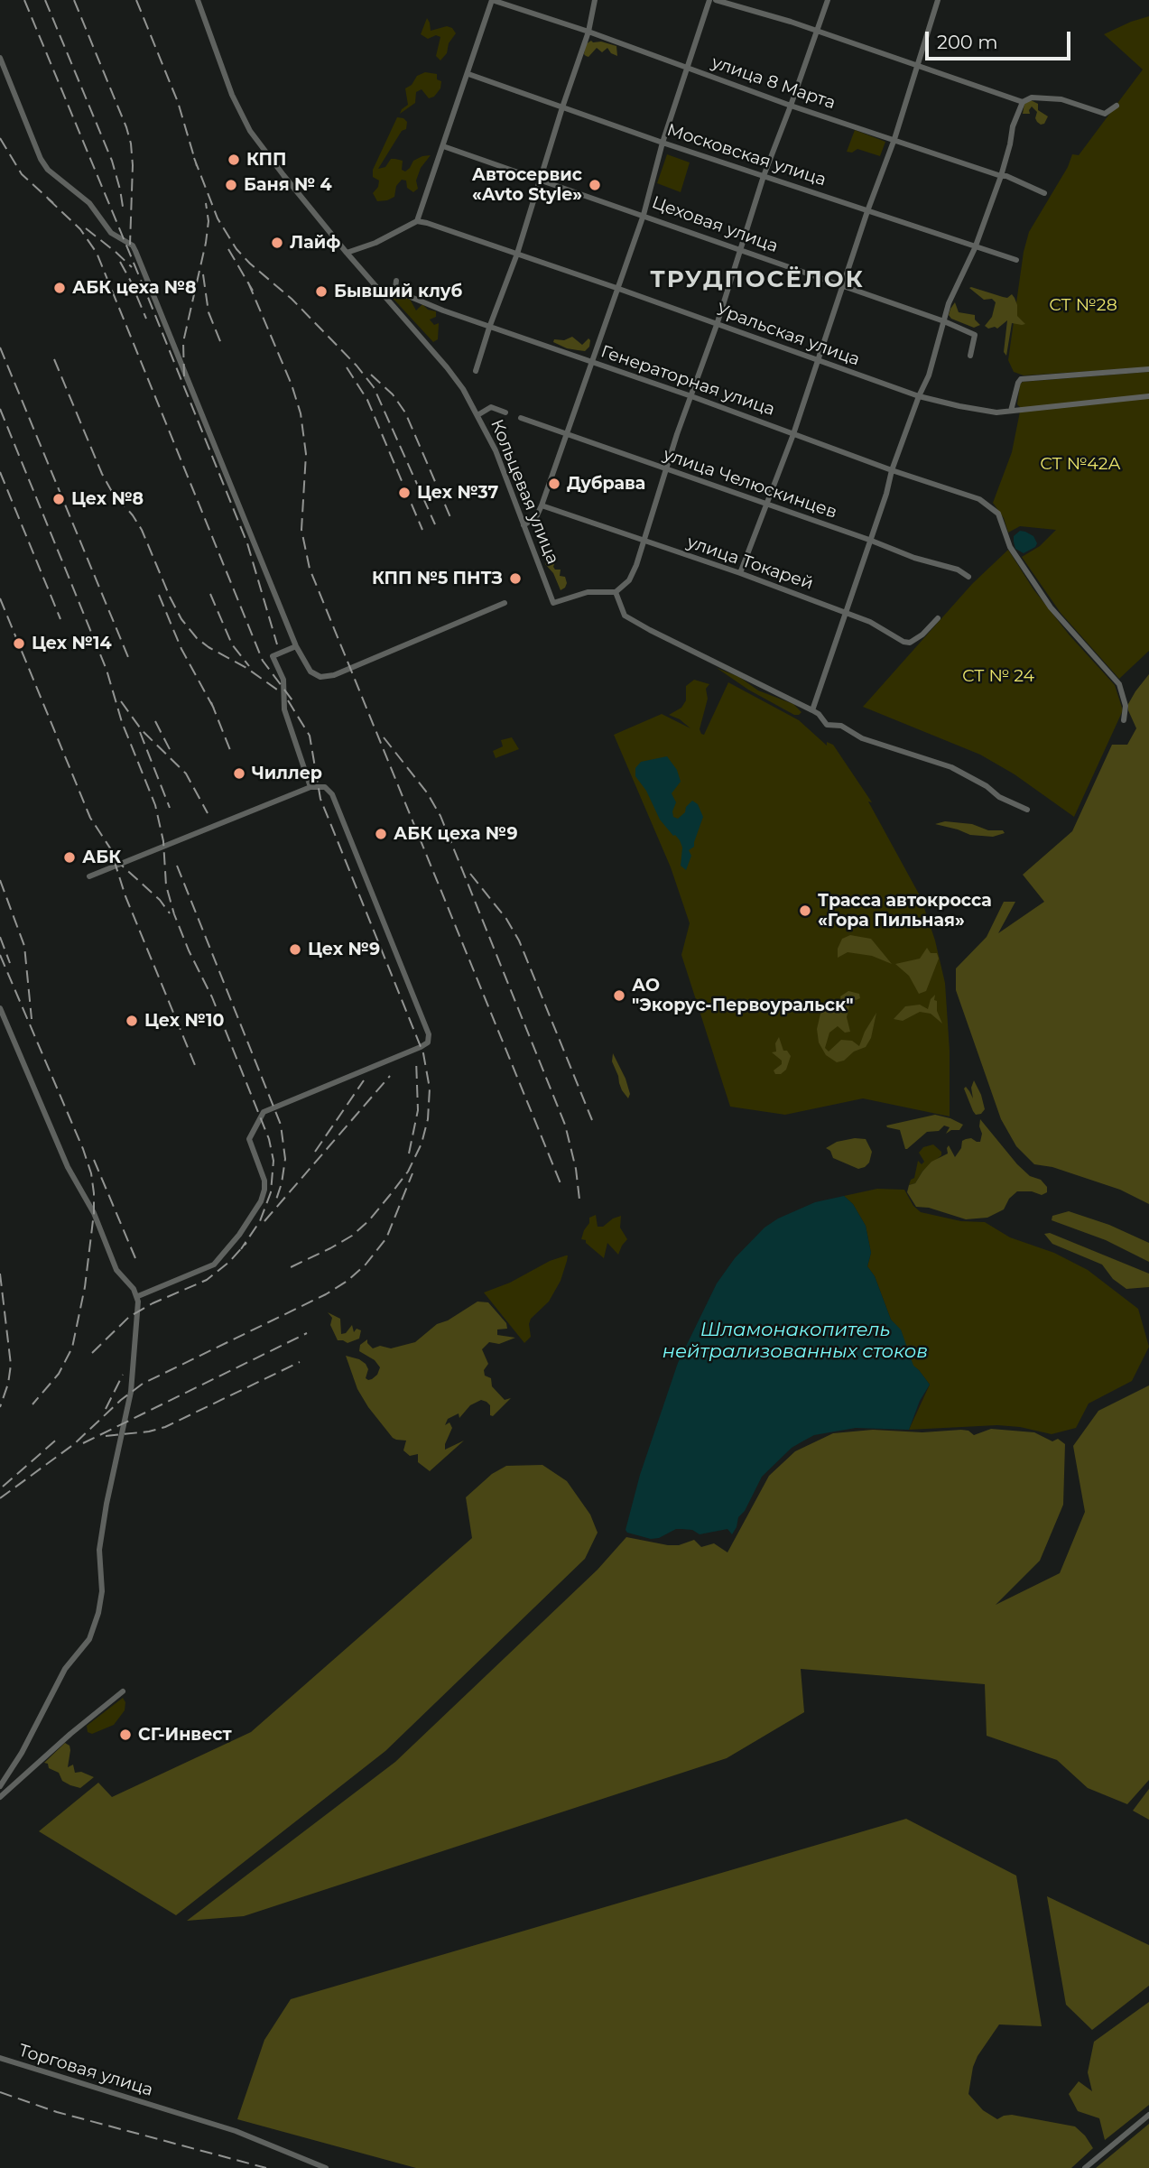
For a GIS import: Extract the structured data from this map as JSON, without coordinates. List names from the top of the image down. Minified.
{"streets":{"street":["улица 8 Марта","Московская улица","Цеховая улица","Уральская улица","Генераторная улица","улица Челюскинцев","Кольцевая улица","улица Токарей","Торговая улица"]},"districts":["ТРУДПОСЁЛОК"],"water":["Шламонакопитель нейтрализованных стоков"],"parks":["СТ №28","СТ №42А","СТ № 24"],"places":["КПП","Баня № 4","Автосервис «Avto Style»","Лайф","АБК цеха №8","Бывший клуб","Дубрава","Цех №37","Цех №8","КПП №5 ПНТЗ","Цех №14","Чиллер","АБК цеха №9","АБК","Трасса автокросса «Гора Пильная»","Цех №9","АО \"Экорус-Первоуральск\"","Цех №10","СГ-Инвест"],"scale_bar":"200 m"}
